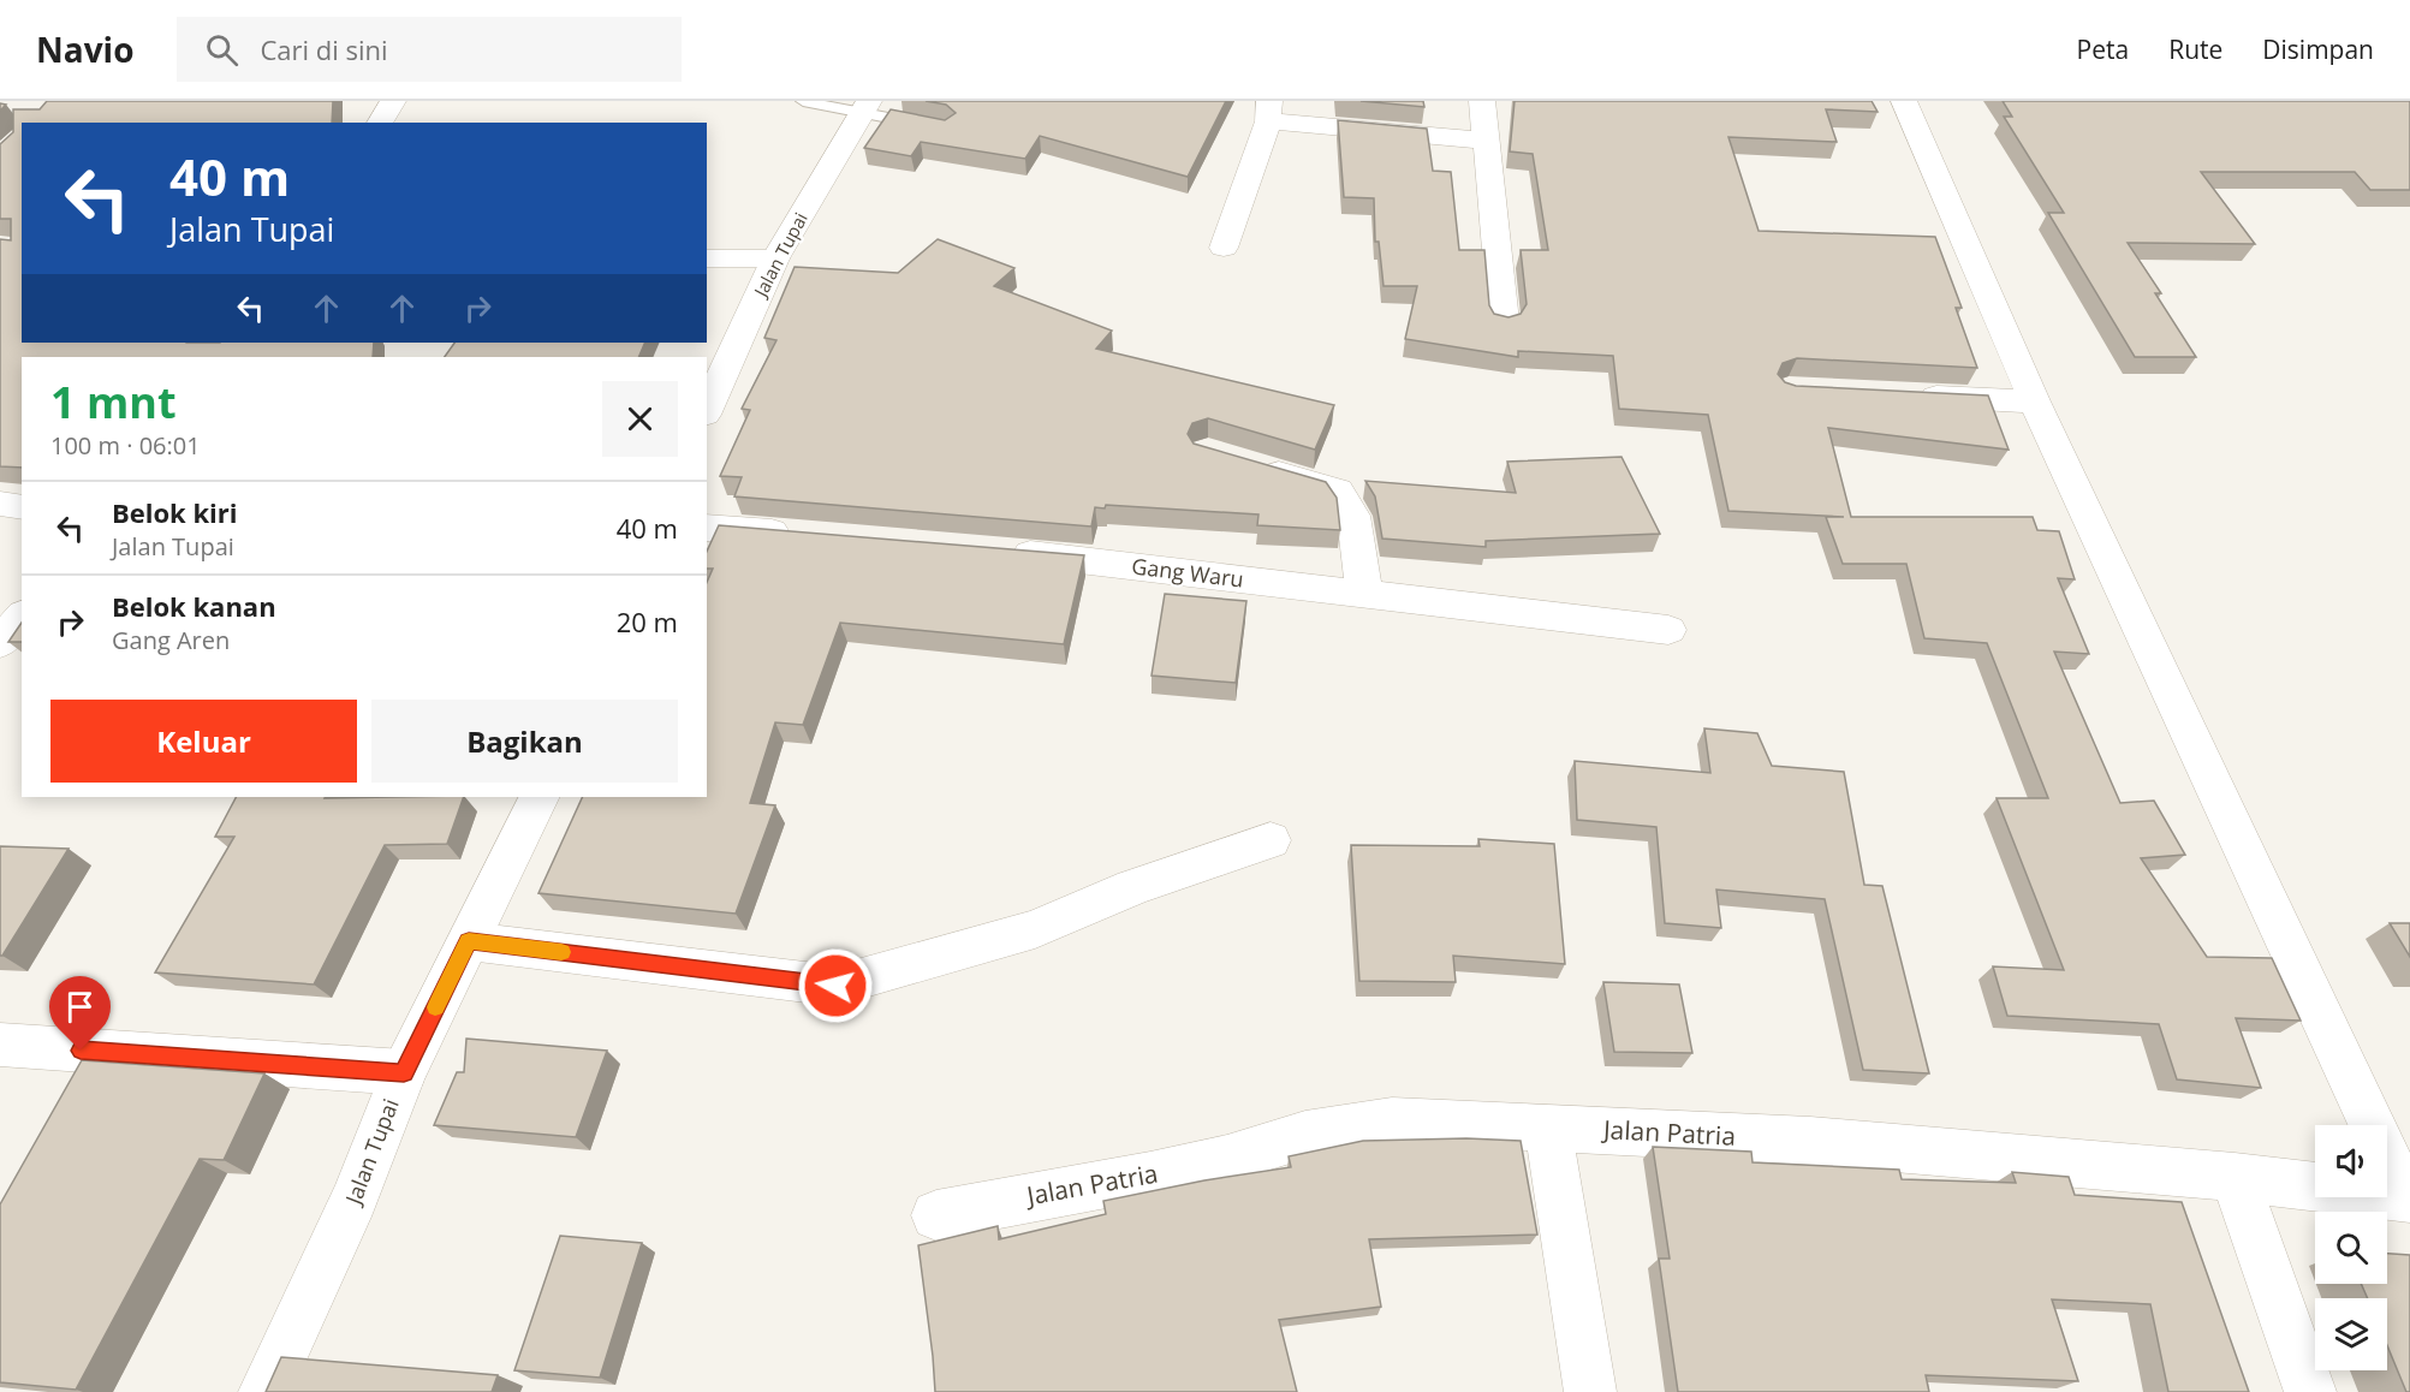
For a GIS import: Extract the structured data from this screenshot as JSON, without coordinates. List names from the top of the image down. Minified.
{"streets":{"street":["Jalan Tupai","Gang Waru","Jalan Patria"]},"page":{"header":"Navio","search":"Cari di sini","nav":["Peta","Rute","Disimpan"],"turn":["40 m","Jalan Tupai"],"heading":["1 mnt","100 m · 06:01"],"list":[{"name":"Belok kiri","note":"Jalan Tupai","value":"40 m"},{"name":"Belok kanan","note":"Gang Aren","value":"20 m"}],"buttons":["Keluar","Bagikan"]}}
